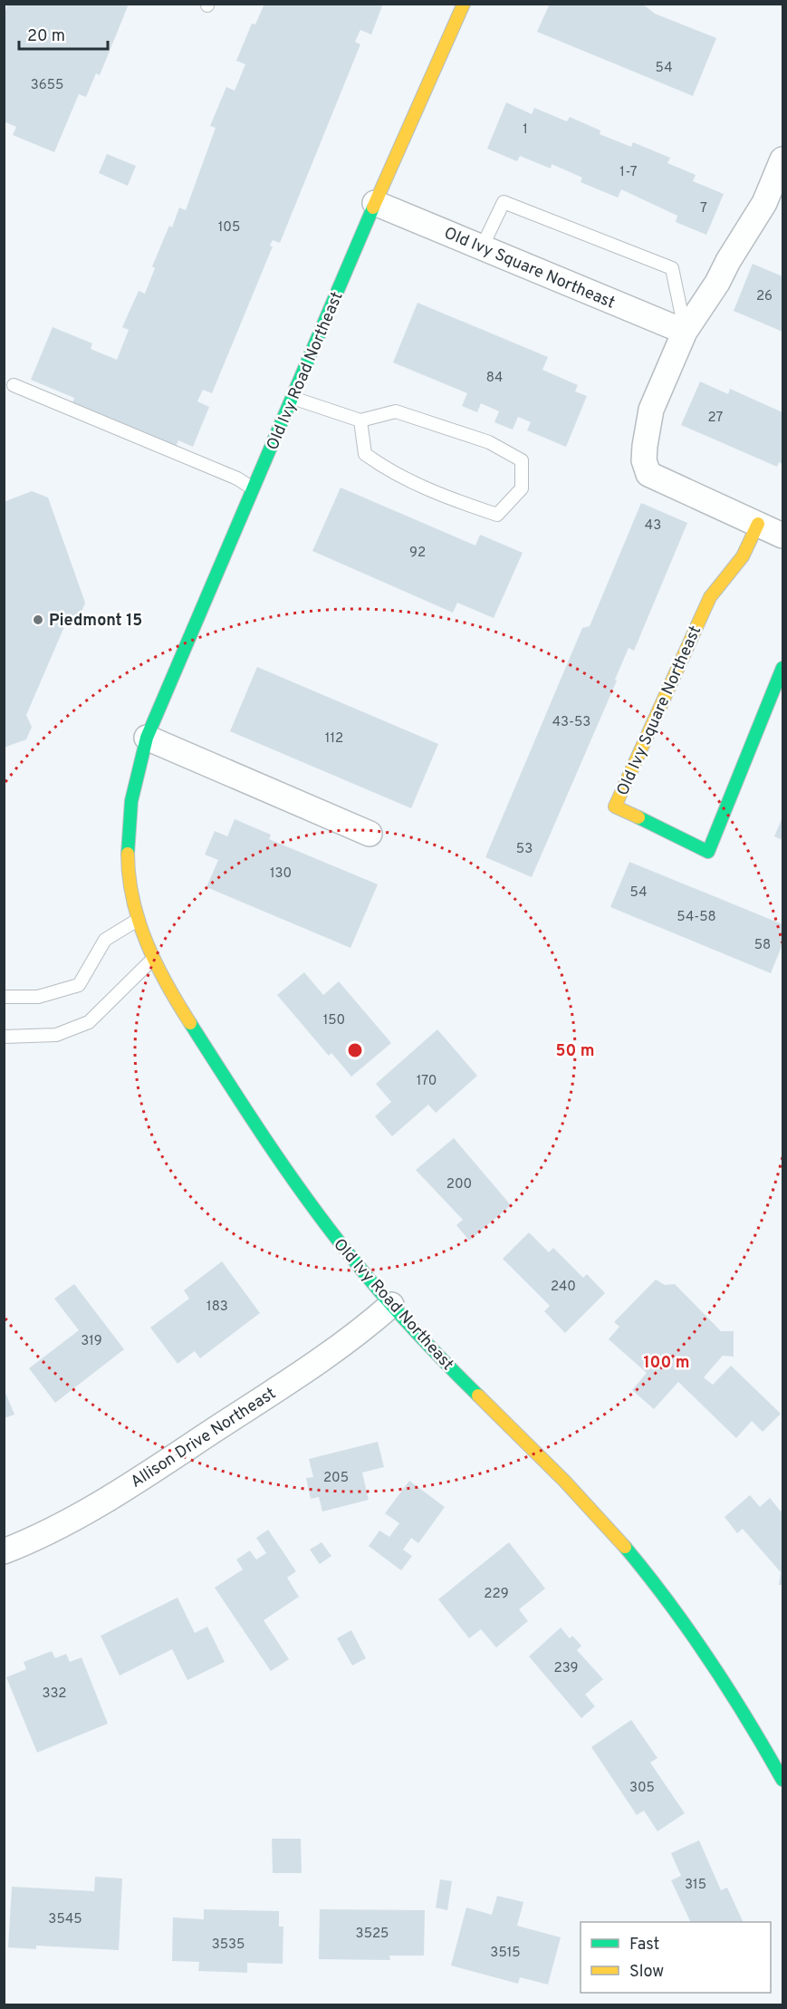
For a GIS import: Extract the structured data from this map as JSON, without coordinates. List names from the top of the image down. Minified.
{"streets":{"street":["Old Ivy Square Northeast","Old Ivy Road Northeast","Allison Drive Northeast"]},"crossings":[["Old Ivy Square Northeast","Old Ivy Road Northeast"],["Old Ivy Road Northeast","Allison Drive Northeast"]],"places":["Piedmont 15"],"house_numbers":["54","3655","1","1-7","7","105","26","84","27","43","92","43-53","112","53","130","54","54-58","58","150","170","200","240","183","319","205","229","239","332","305","315","3545","3525","3535","3515"],"legend":["Fast","Slow"],"scale_bar":"20 m","rings":["50 m","100 m"]}
